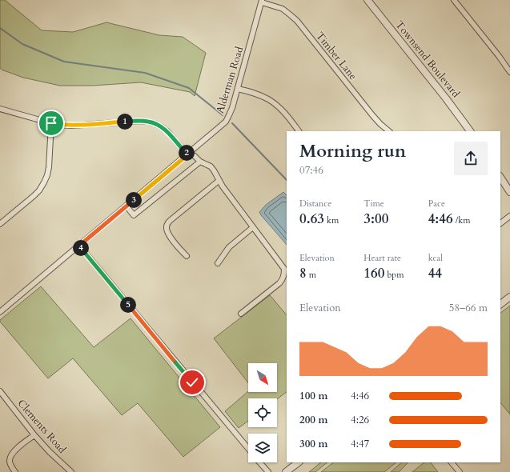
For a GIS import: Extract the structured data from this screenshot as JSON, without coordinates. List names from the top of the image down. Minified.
{"streets":{"street":["Timber Lane","Townsend Boulevard","Alderman Road","Clements Road"]},"crossings":[["Timber Lane","Alderman Road"]],"north":"bottom right","page":{"pins":["1","2","3","4","5"],"heading":["Morning run","07:46"],"stats":[["Distance","0.63 km"],["Time","3:00"],["Pace","4:46 /km"],["Elevation","8 m"],["Heart rate","160 bpm"],["kcal","44"]],"chart":["Elevation","58–66 m"],"list":[{"name":"100 m","note":"4:46"},{"name":"200 m","note":"4:26"},{"name":"300 m","note":"4:47"}]}}
